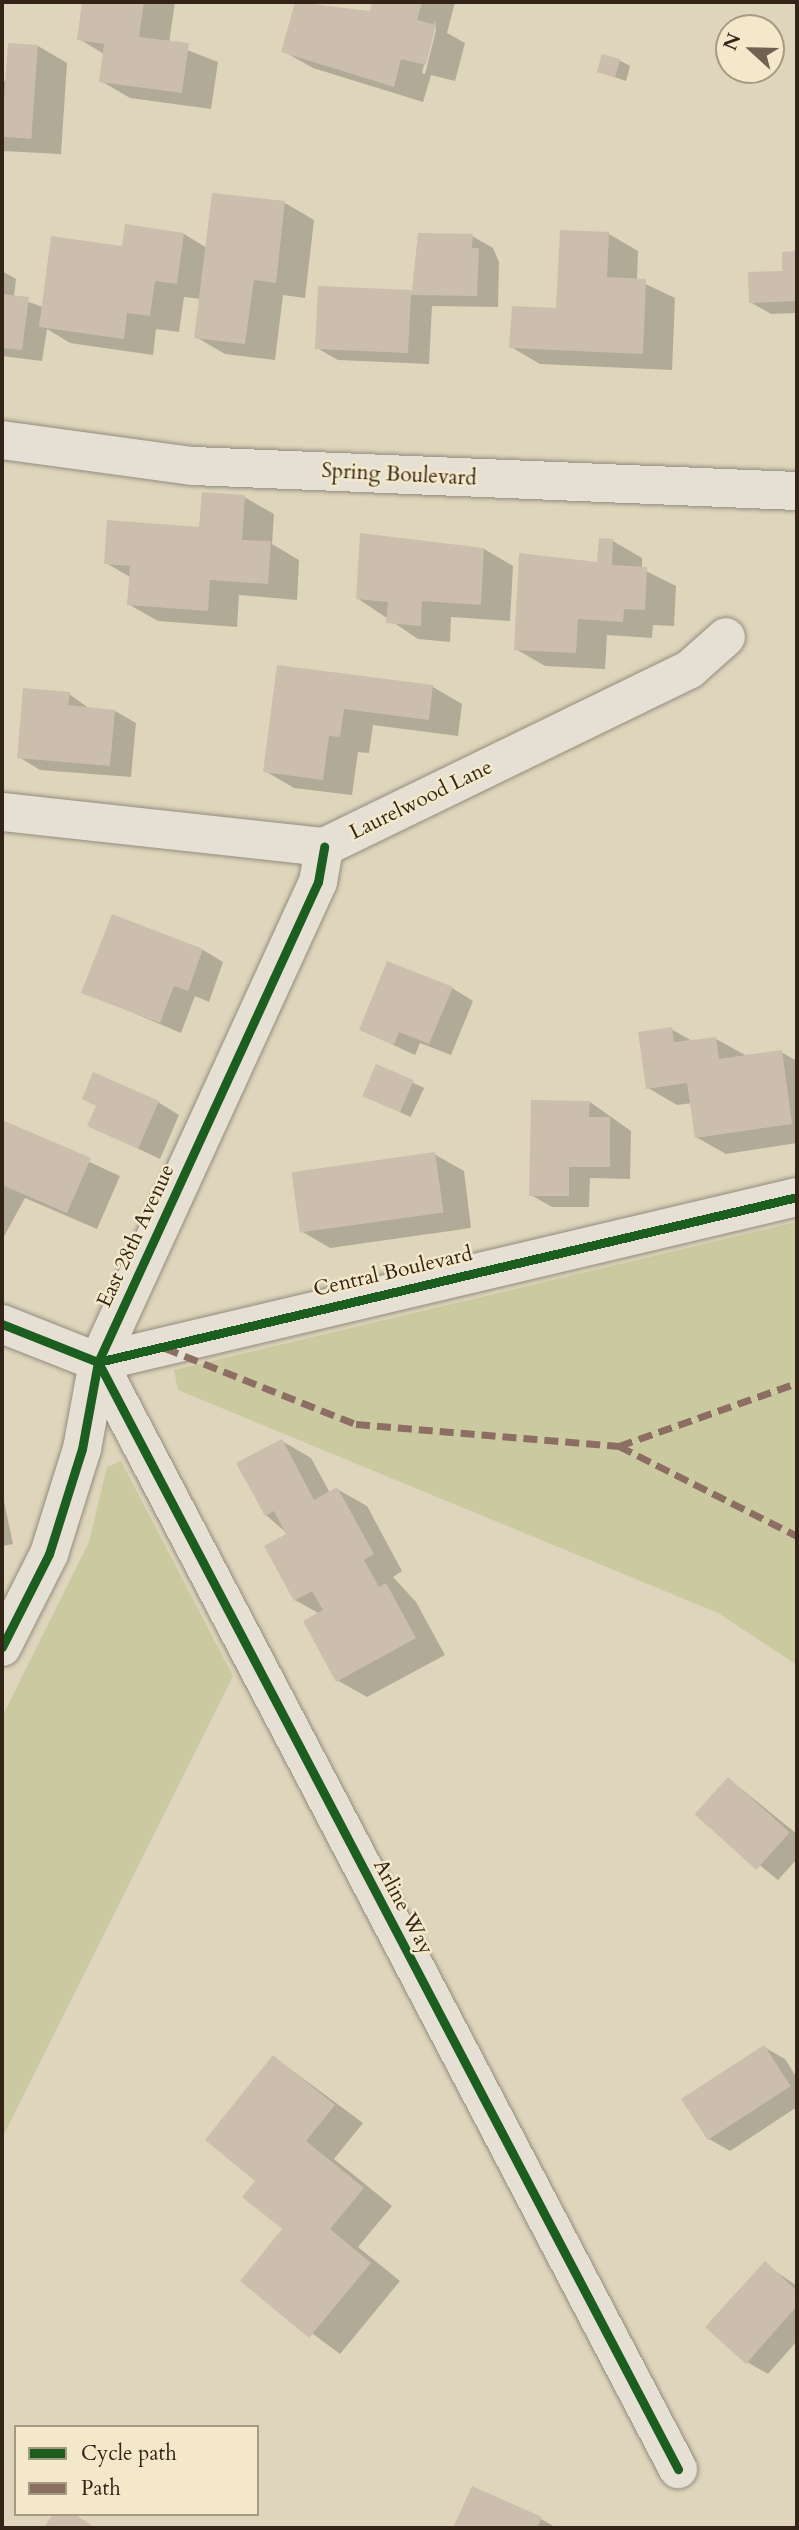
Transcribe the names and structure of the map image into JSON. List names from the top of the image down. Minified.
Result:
{"streets":{"street":["Spring Boulevard","Laurelwood Lane","East 28th Avenue","Central Boulevard","Arline Way"]},"crossings":[["Laurelwood Lane","East 28th Avenue"],["East 28th Avenue","Central Boulevard"],["East 28th Avenue","Arline Way"],["Central Boulevard","Arline Way"]],"legend":["Cycle path","Path"],"north":"left"}
